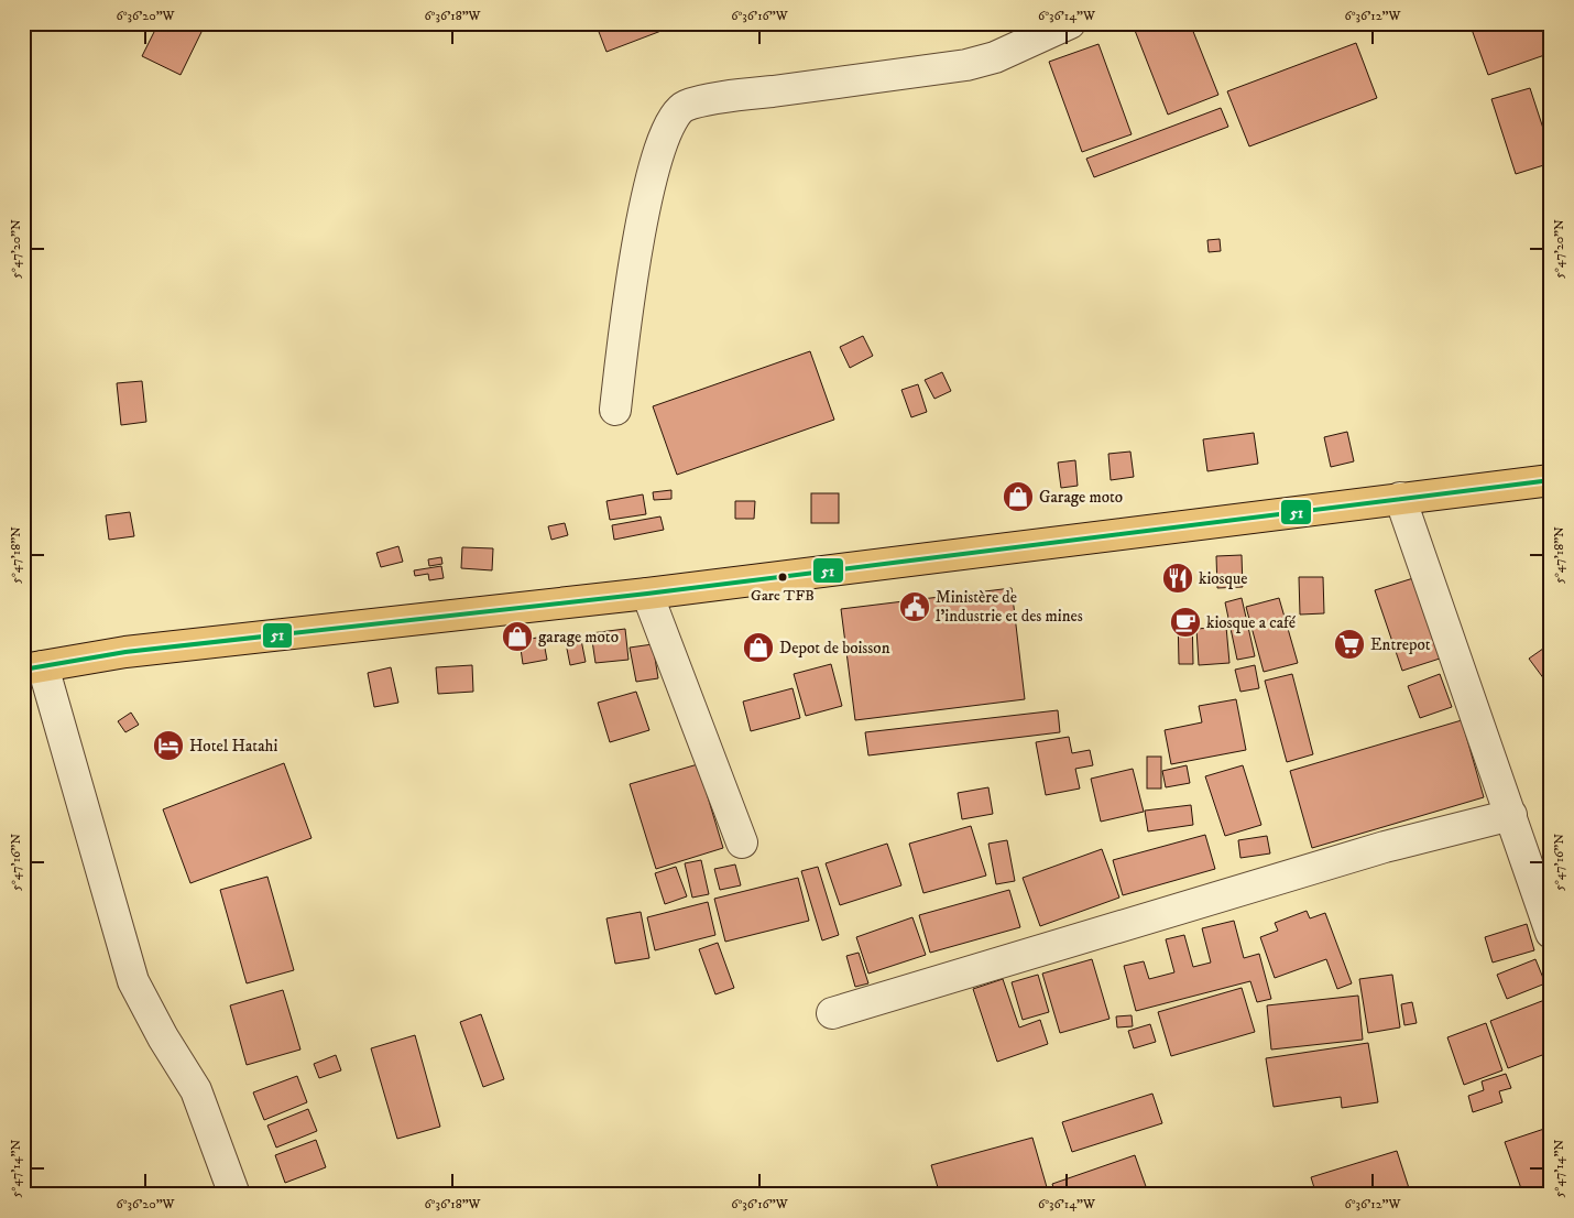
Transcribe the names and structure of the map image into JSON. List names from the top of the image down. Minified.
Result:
{"places":{"shop":["Garage moto","garage moto","Depot de boisson"],"other":["Gare TFB"],"restaurant":["kiosque"],"public building":["Ministère de l'industrie et des mines"],"cafe":["kiosque a café"],"supermarket":["Entrepot"],"hotel":["Hotel Hatahi"]},"lines":["transit line 51"],"coordinates":["6°36'20\"W","6°36'18\"W","6°36'16\"W","6°36'14\"W","6°36'12\"W","5°47'20\"N","5°47'18\"N","5°47'16\"N","5°47'14\"N"]}
